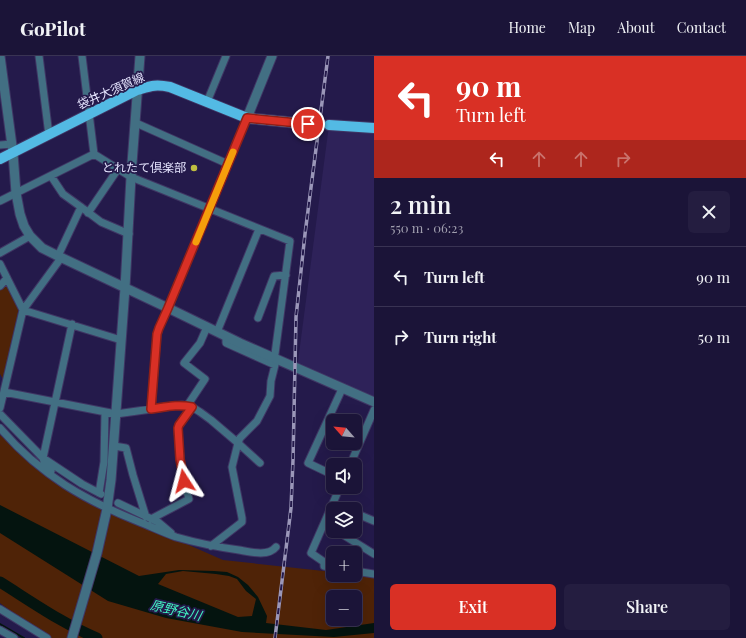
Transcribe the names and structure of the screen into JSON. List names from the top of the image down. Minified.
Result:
{"streets":{"main road":["袋井大須賀線"]},"water":["原野谷川"],"places":["とれたて倶楽部"],"north":"top left","page":{"header":"GoPilot","nav":["Home","Map","About","Contact"],"turn":["90 m","Turn left"],"heading":["2 min","550 m · 06:23"],"list":[{"name":"Turn left","value":"90 m"},{"name":"Turn right","value":"50 m"}],"map_buttons":["+","−"],"buttons":["Exit","Share"]}}
